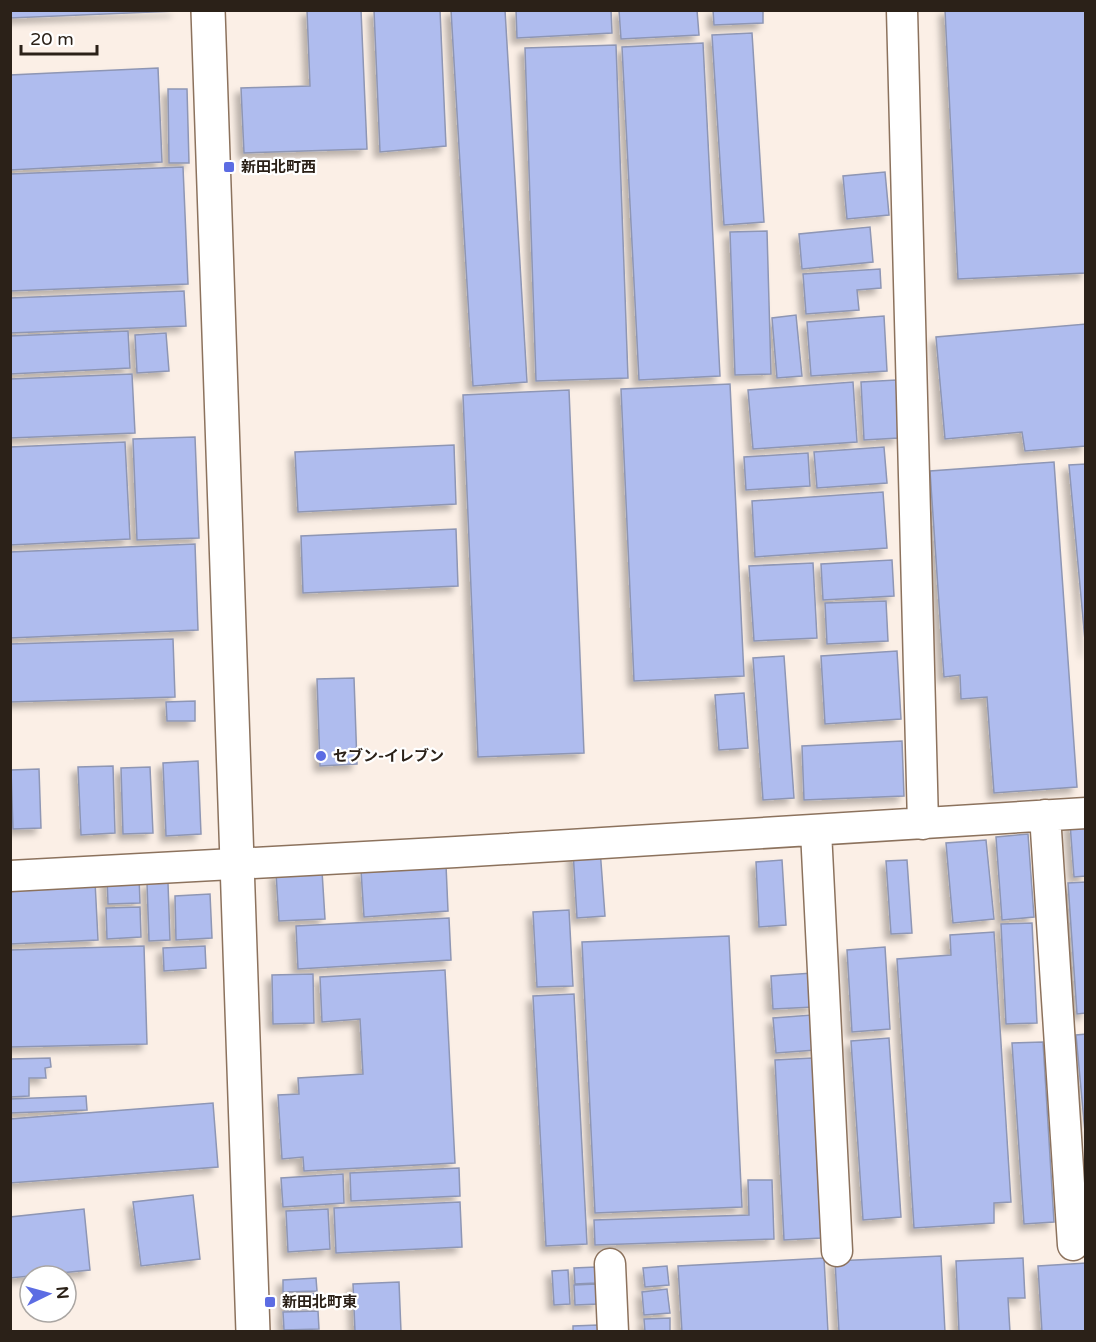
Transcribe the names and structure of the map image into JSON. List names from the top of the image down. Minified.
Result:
{"places":{"transit":["新田北町西","新田北町東"],"other":["セブン-イレブン"]},"scale_bar":"20 m","north":"right"}
